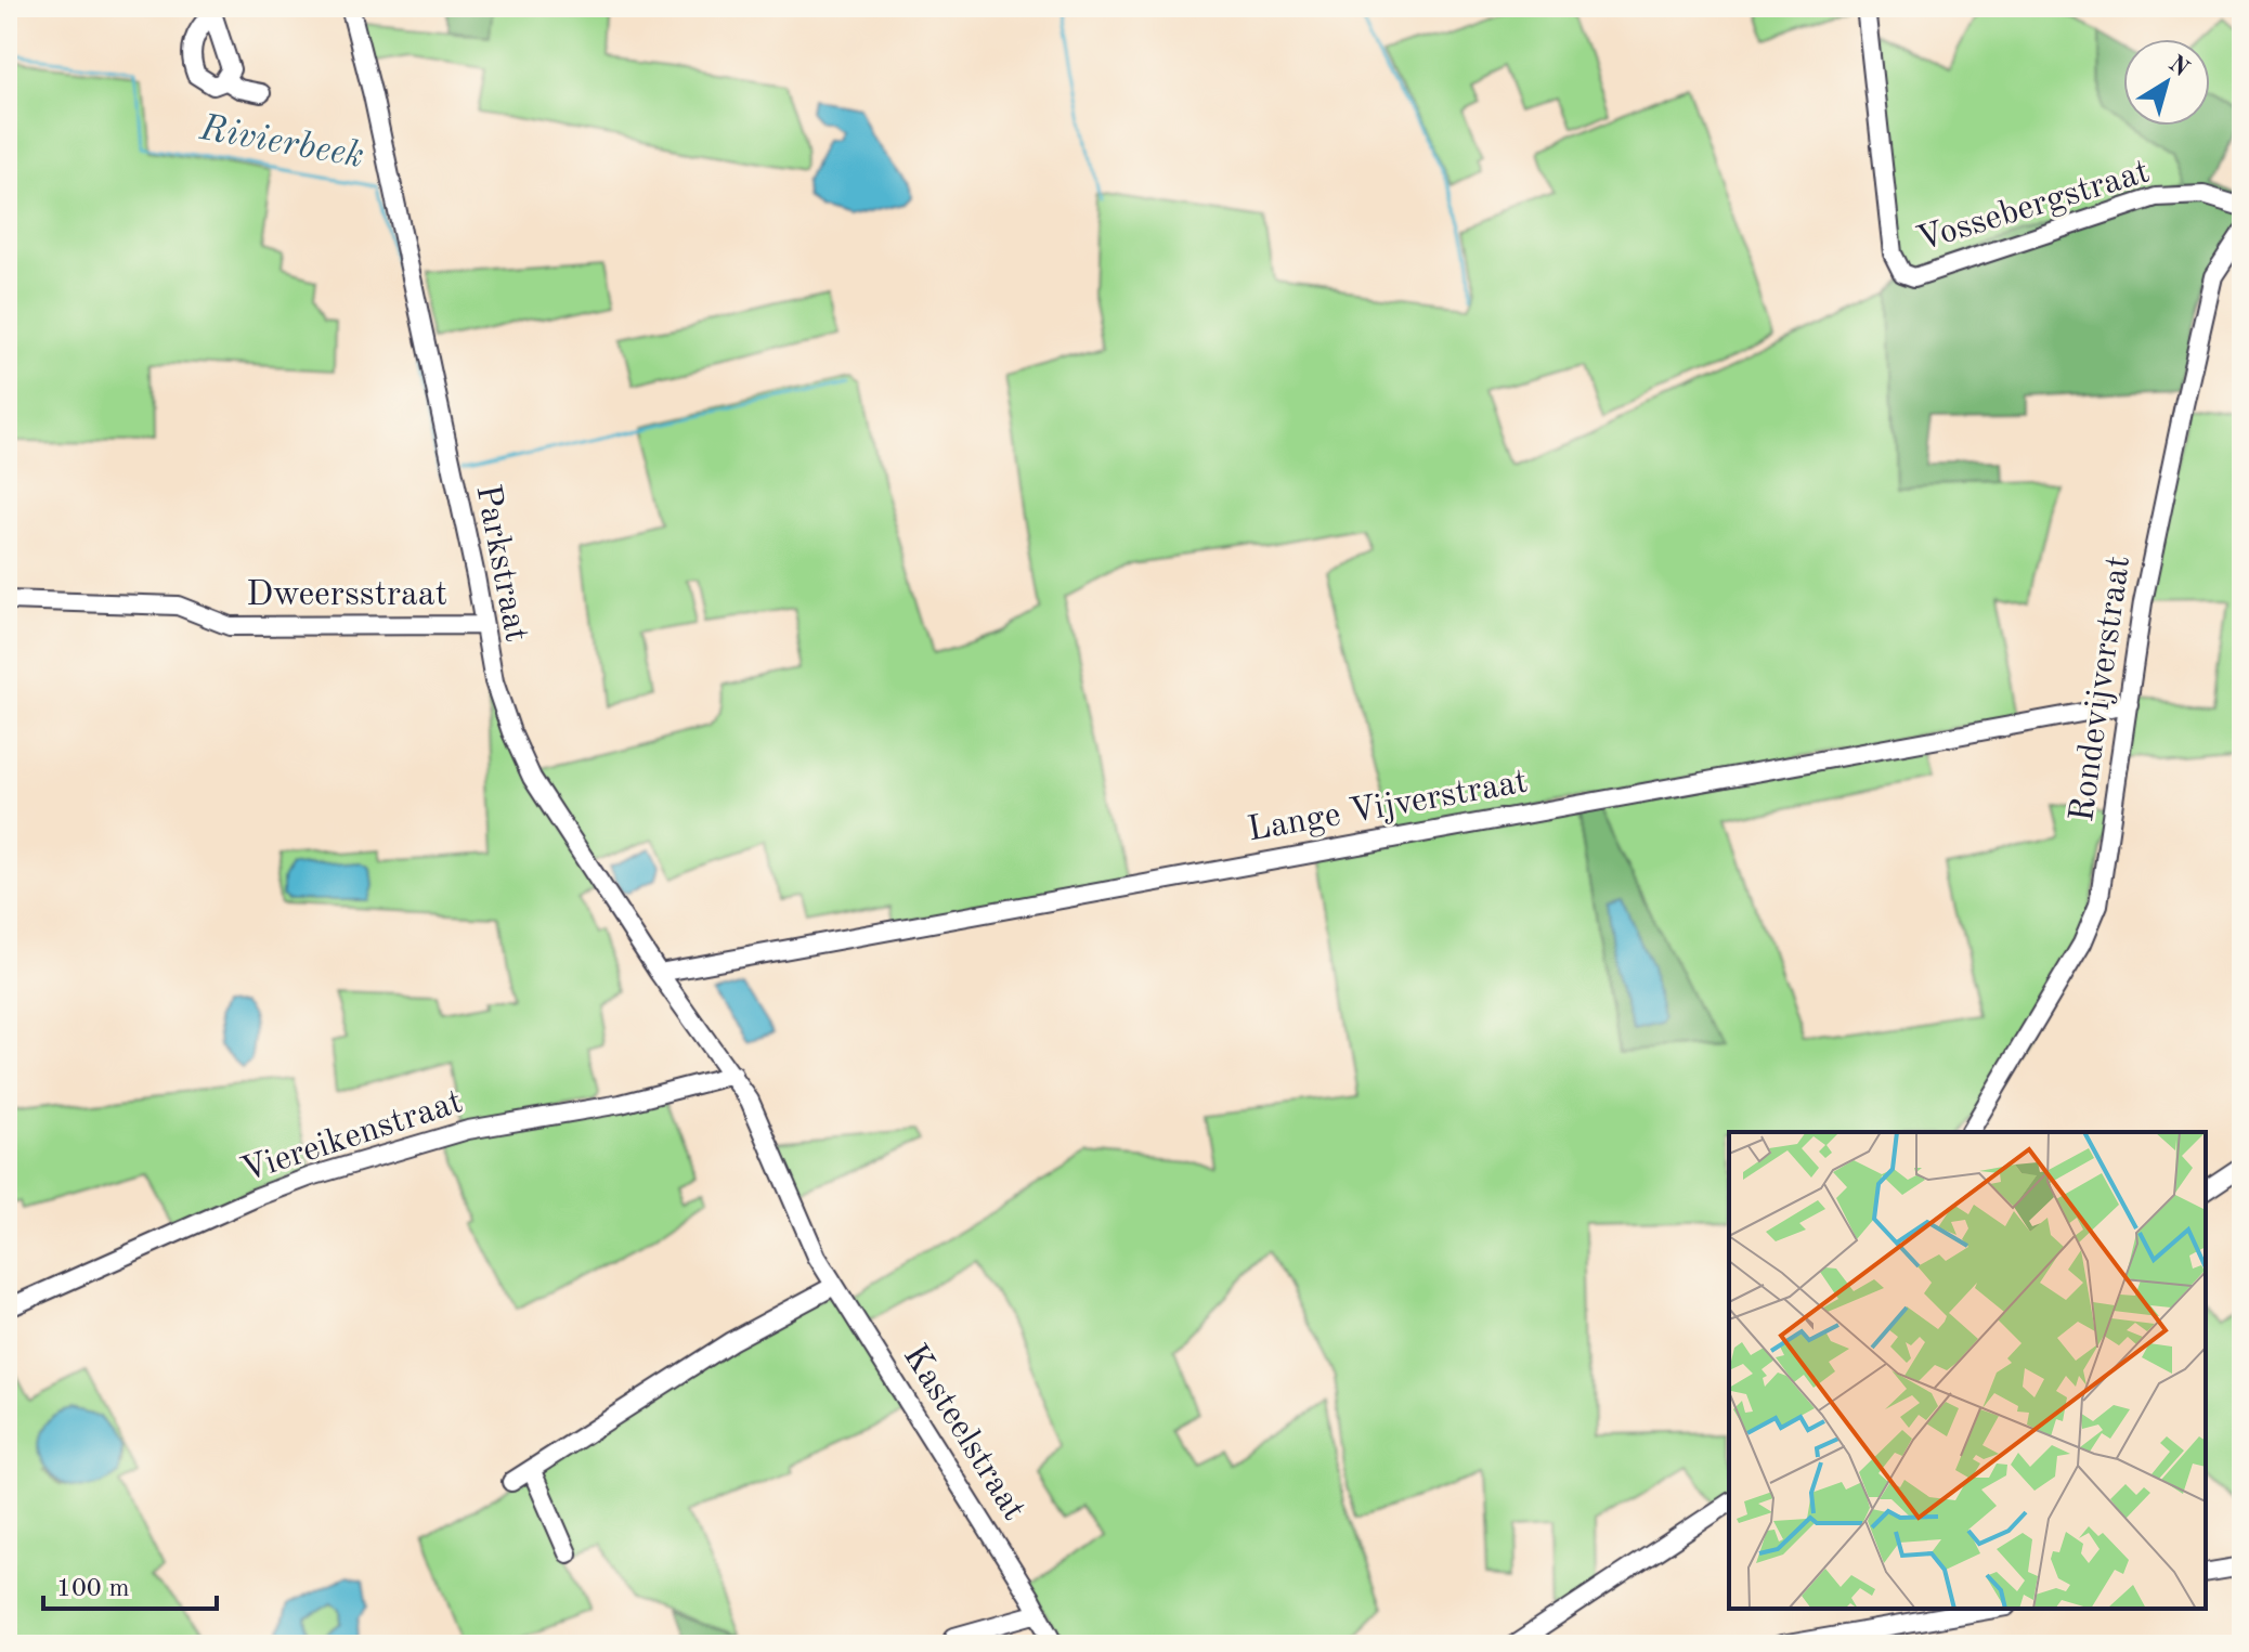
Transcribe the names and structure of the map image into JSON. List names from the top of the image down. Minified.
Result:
{"streets":{"street":["Vossebergstraat","Parkstraat","Dweersstraat","Rondevijverstraat","Lange Vijverstraat","Viereikenstraat","Kasteelstraat"]},"crossings":[["Parkstraat","Dweersstraat"],["Parkstraat","Lange Vijverstraat"],["Parkstraat","Viereikenstraat"],["Parkstraat","Kasteelstraat"],["Rondevijverstraat","Lange Vijverstraat"],["Viereikenstraat","Kasteelstraat"]],"water":["Rivierbeek"],"scale_bar":"100 m","north":"top right"}
